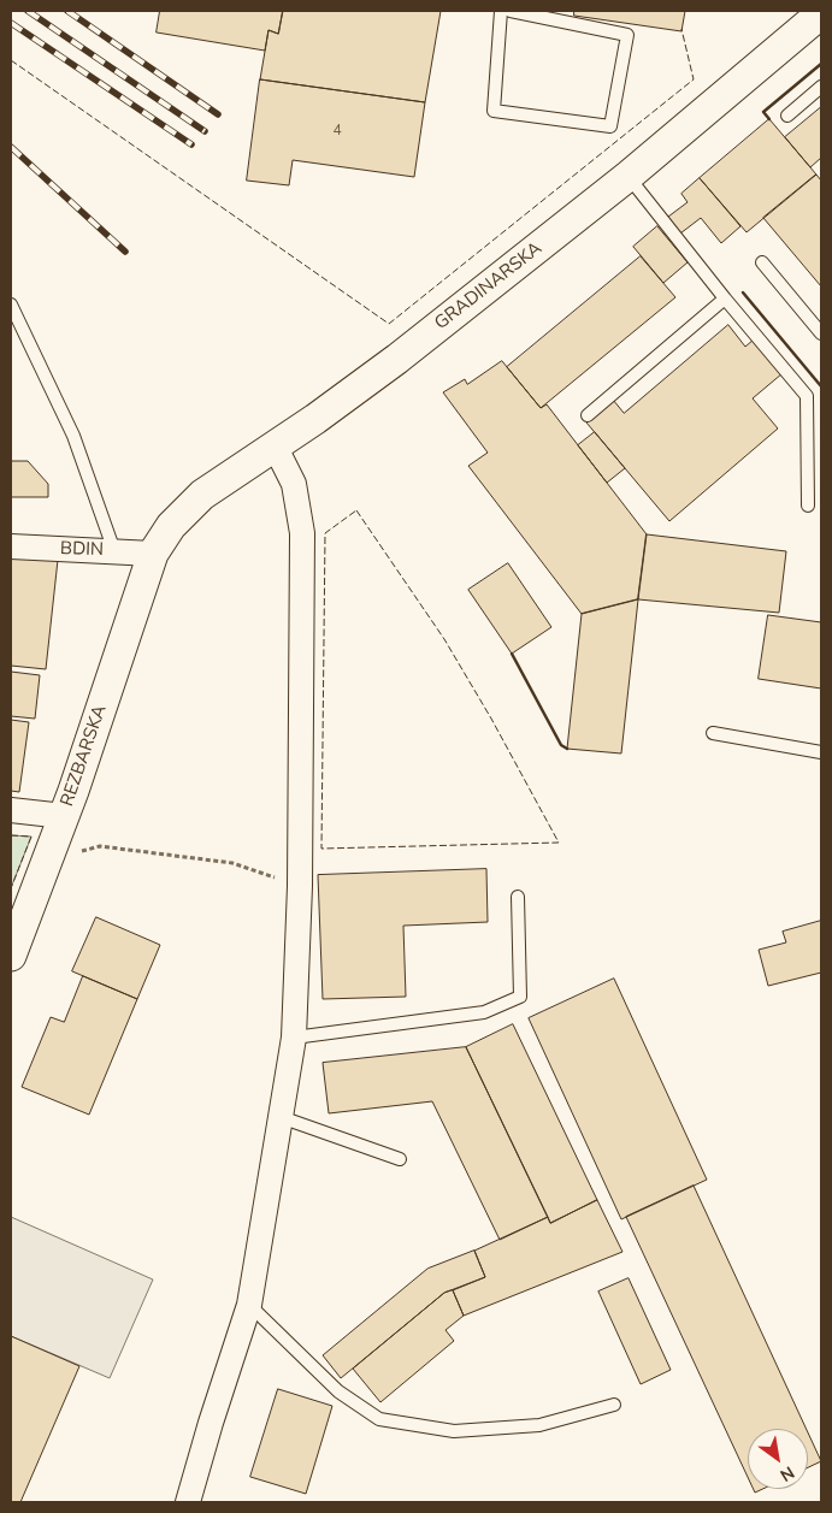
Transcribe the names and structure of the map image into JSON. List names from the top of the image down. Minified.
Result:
{"streets":{"street":["GRADINARSKA","BDIN","REZBARSKA"]},"crossings":[["GRADINARSKA","BDIN"],["GRADINARSKA","REZBARSKA"],["BDIN","REZBARSKA"]],"house_numbers":["4"],"north":"bottom right"}
